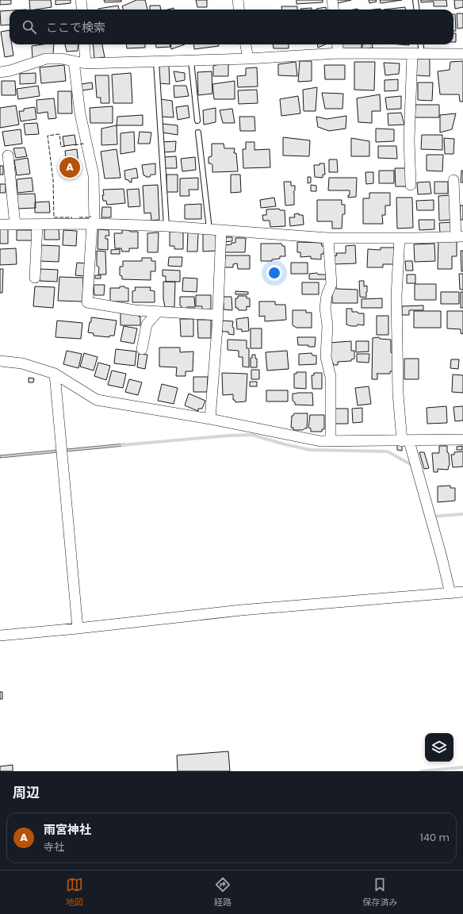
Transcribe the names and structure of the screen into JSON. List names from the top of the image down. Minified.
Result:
{"page":{"search":"ここで検索","pins":"A","heading":"周辺","list":[{"mark":"A","name":"雨宮神社","note":"寺社","value":"140 m"}],"nav":["地図","経路","保存済み"]}}
